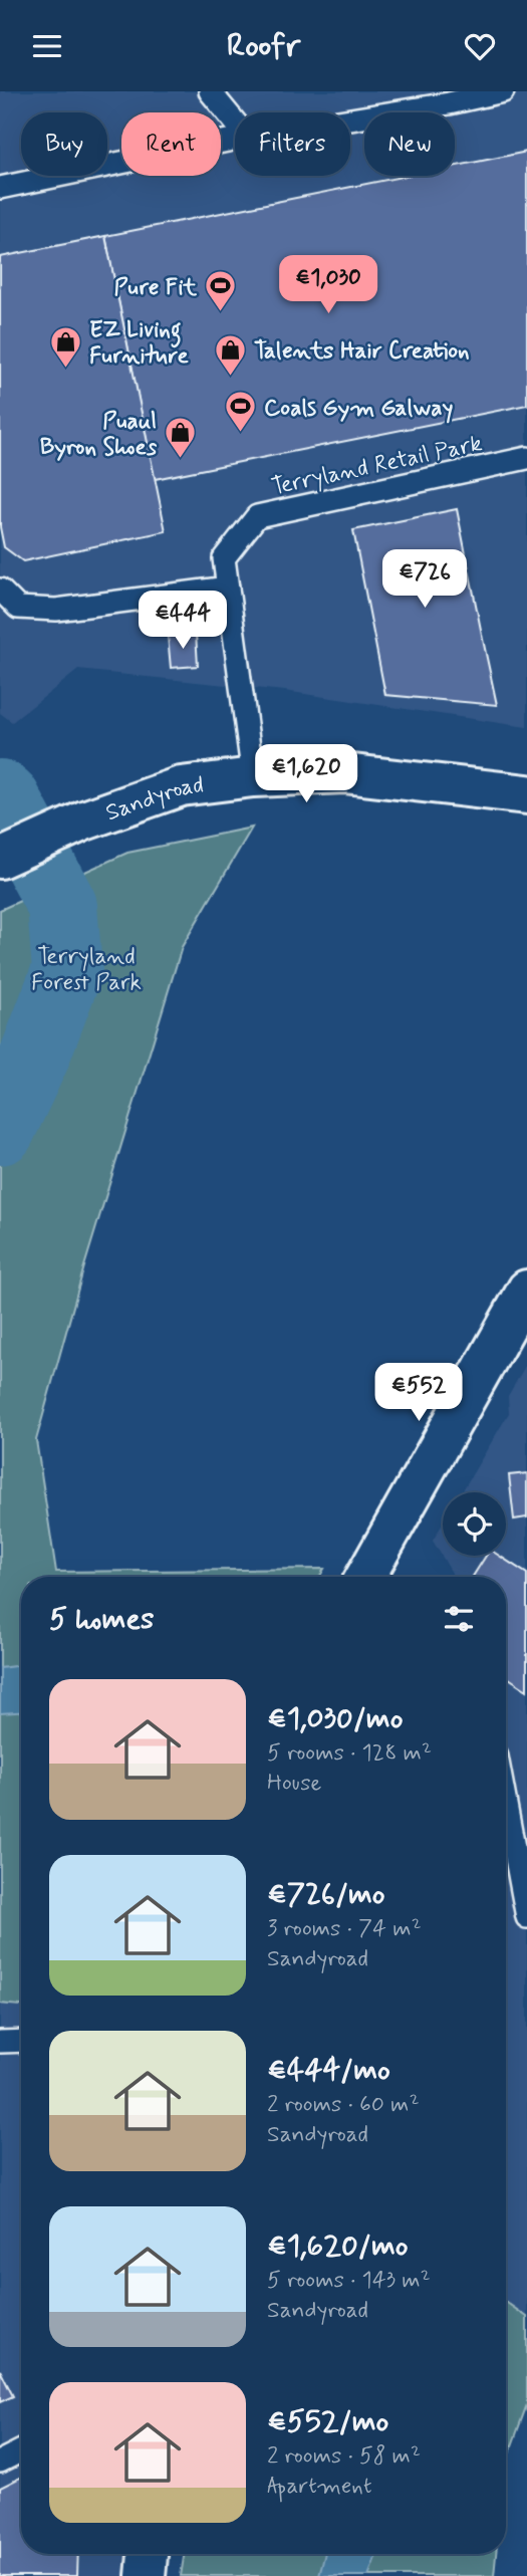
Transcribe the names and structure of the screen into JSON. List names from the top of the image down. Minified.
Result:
{"streets":{"street":["Sandyroad"],"lane":["Terryland Retail Park"]},"crossings":[["Terryland Retail Park","Sandyroad"]],"parks":["Terryland Forest Park"],"places":{"sports":["Pure Fit","Coals Gym Galway"],"shop":["EZ Living Furniture","Talents Hair Creation","Puaul Byron Shoes"]},"page":{"header":"Roofr","chip":["Buy","Rent","Filters","New"],"price":["€1,030","€726","€444","€1,620","€552"],"heading":"5 homes","list":[{"name":"€1,030/mo","note":"5 rooms · 128 m² · House"},{"name":"€726/mo","note":"3 rooms · 74 m² · Sandyroad"},{"name":"€444/mo","note":"2 rooms · 60 m² · Sandyroad"},{"name":"€1,620/mo","note":"5 rooms · 143 m² · Sandyroad"},{"name":"€552/mo","note":"2 rooms · 58 m² · Apartment"}]}}
